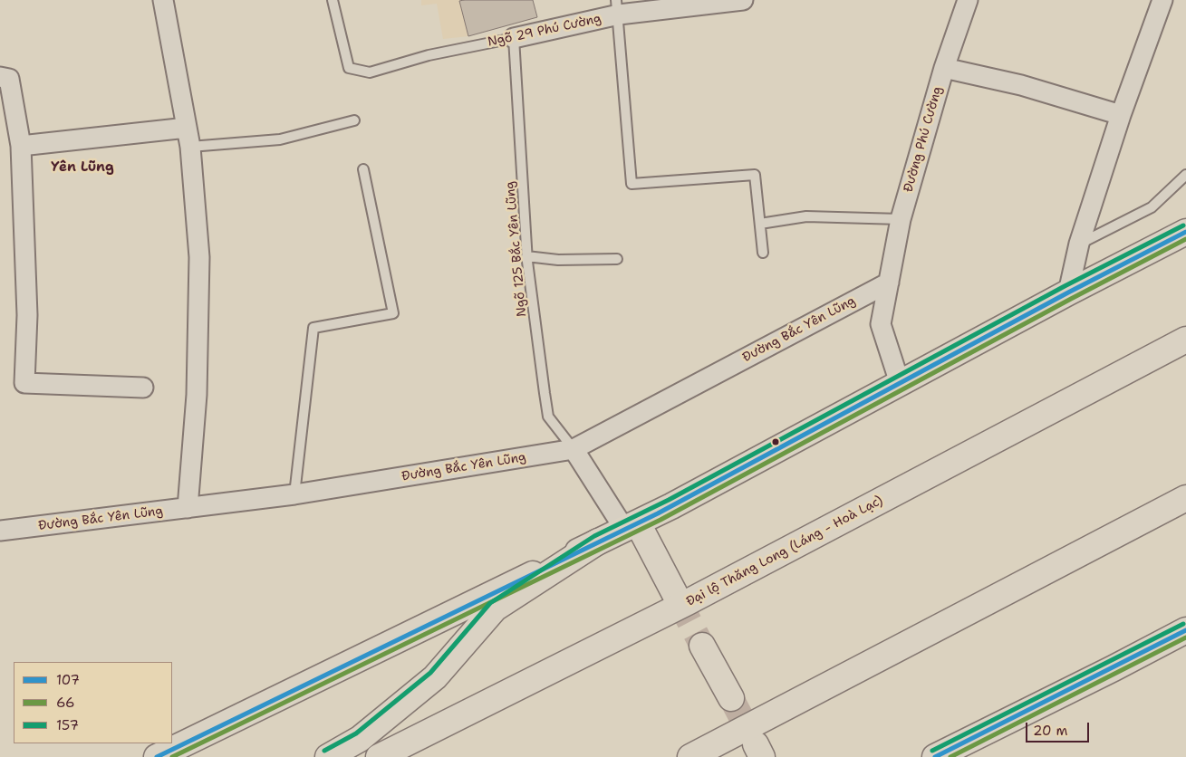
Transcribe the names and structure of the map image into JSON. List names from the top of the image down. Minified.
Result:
{"streets":{"main road":["Đại lộ Thăng Long (Láng - Hoà Lạc)"],"street":["Ngõ 29 Phú Cường","Đường Phú Cường","Đường Bắc Yên Lũng"],"lane":["Ngõ 125 Bắc Yên Lũng"]},"crossings":[["Ngõ 29 Phú Cường","Ngõ 125 Bắc Yên Lũng"],["Đường Phú Cường","Đường Bắc Yên Lũng"],["Ngõ 125 Bắc Yên Lũng","Đường Bắc Yên Lũng"]],"districts":["Yên Lũng"],"lines":["transit line 157","transit line 107","transit line 66"],"legend":["107","66","157"],"scale_bar":"20 m"}
